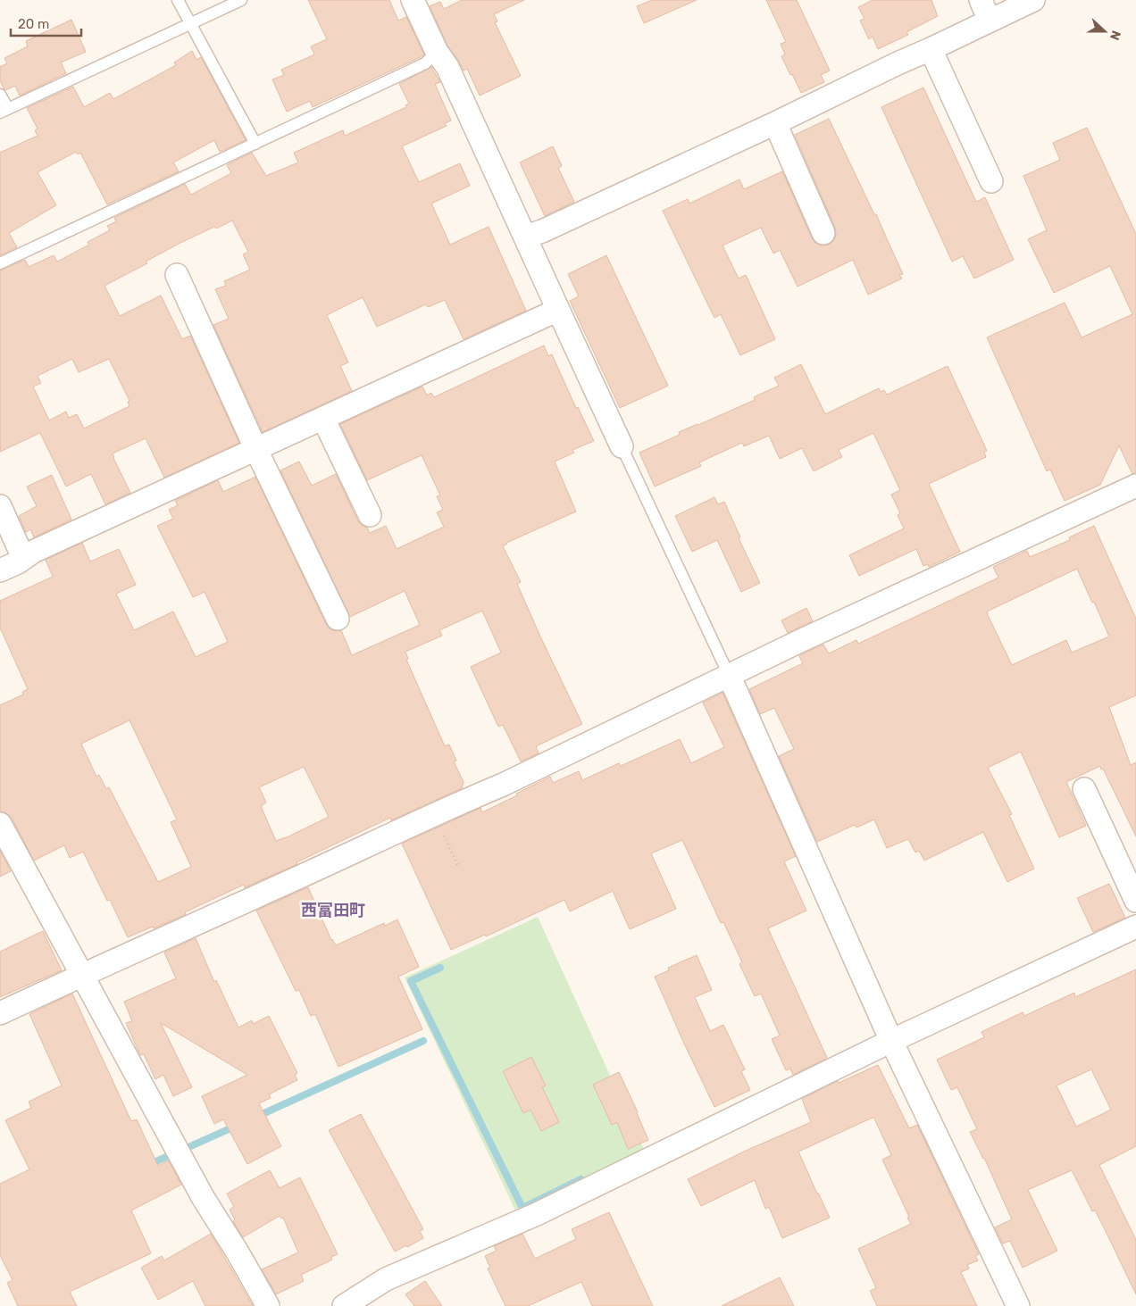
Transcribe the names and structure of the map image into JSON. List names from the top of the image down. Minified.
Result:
{"districts":["西富田町"],"scale_bar":"20 m","north":"right"}
